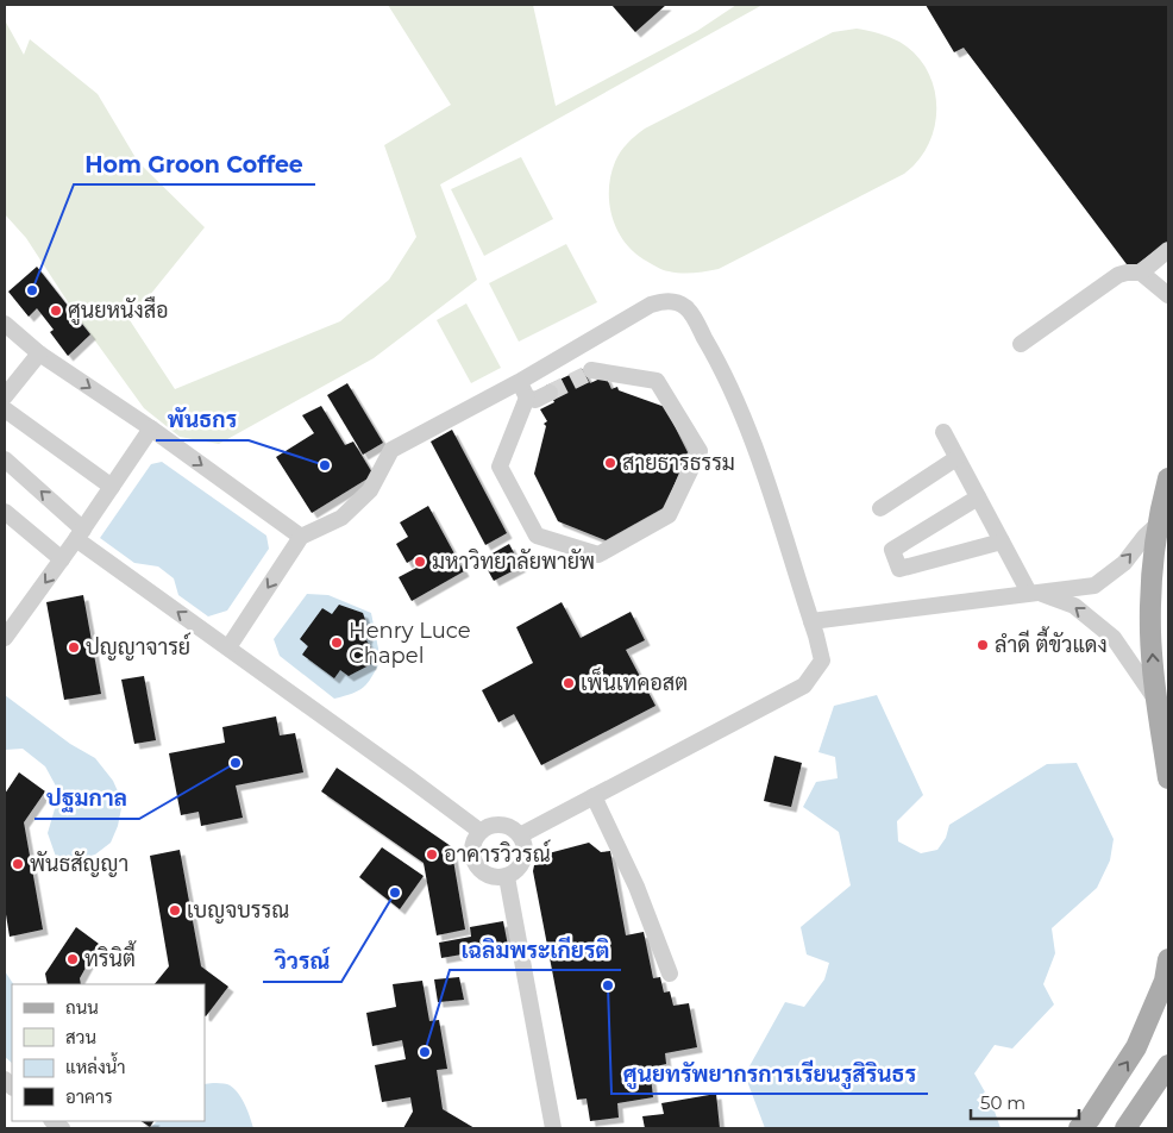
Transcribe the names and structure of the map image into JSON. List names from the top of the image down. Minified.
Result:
{"places":["Hom Groon Coffee","ศูนยหนังสือ","สายธารธรรม","พันธกร","มหาวิทยาลัยพายัพ","Henry Luce Chapel","ลำดี ตี้ขัวแดง","ปญญาจารย์","เพ็นเทคอสต","ปฐมกาล","อาคารวิวรณ์","พันธสัญญา","วิวรณ์","เบญจบรรณ","ทรินิตี้","ศูนยทรัพยากรการเรียนรูสิรินธร","เฉลิมพระเกียรติ"],"legend":["ถนน","สวน","แหล่งน้ำ","อาคาร"],"scale_bar":"50 m"}
